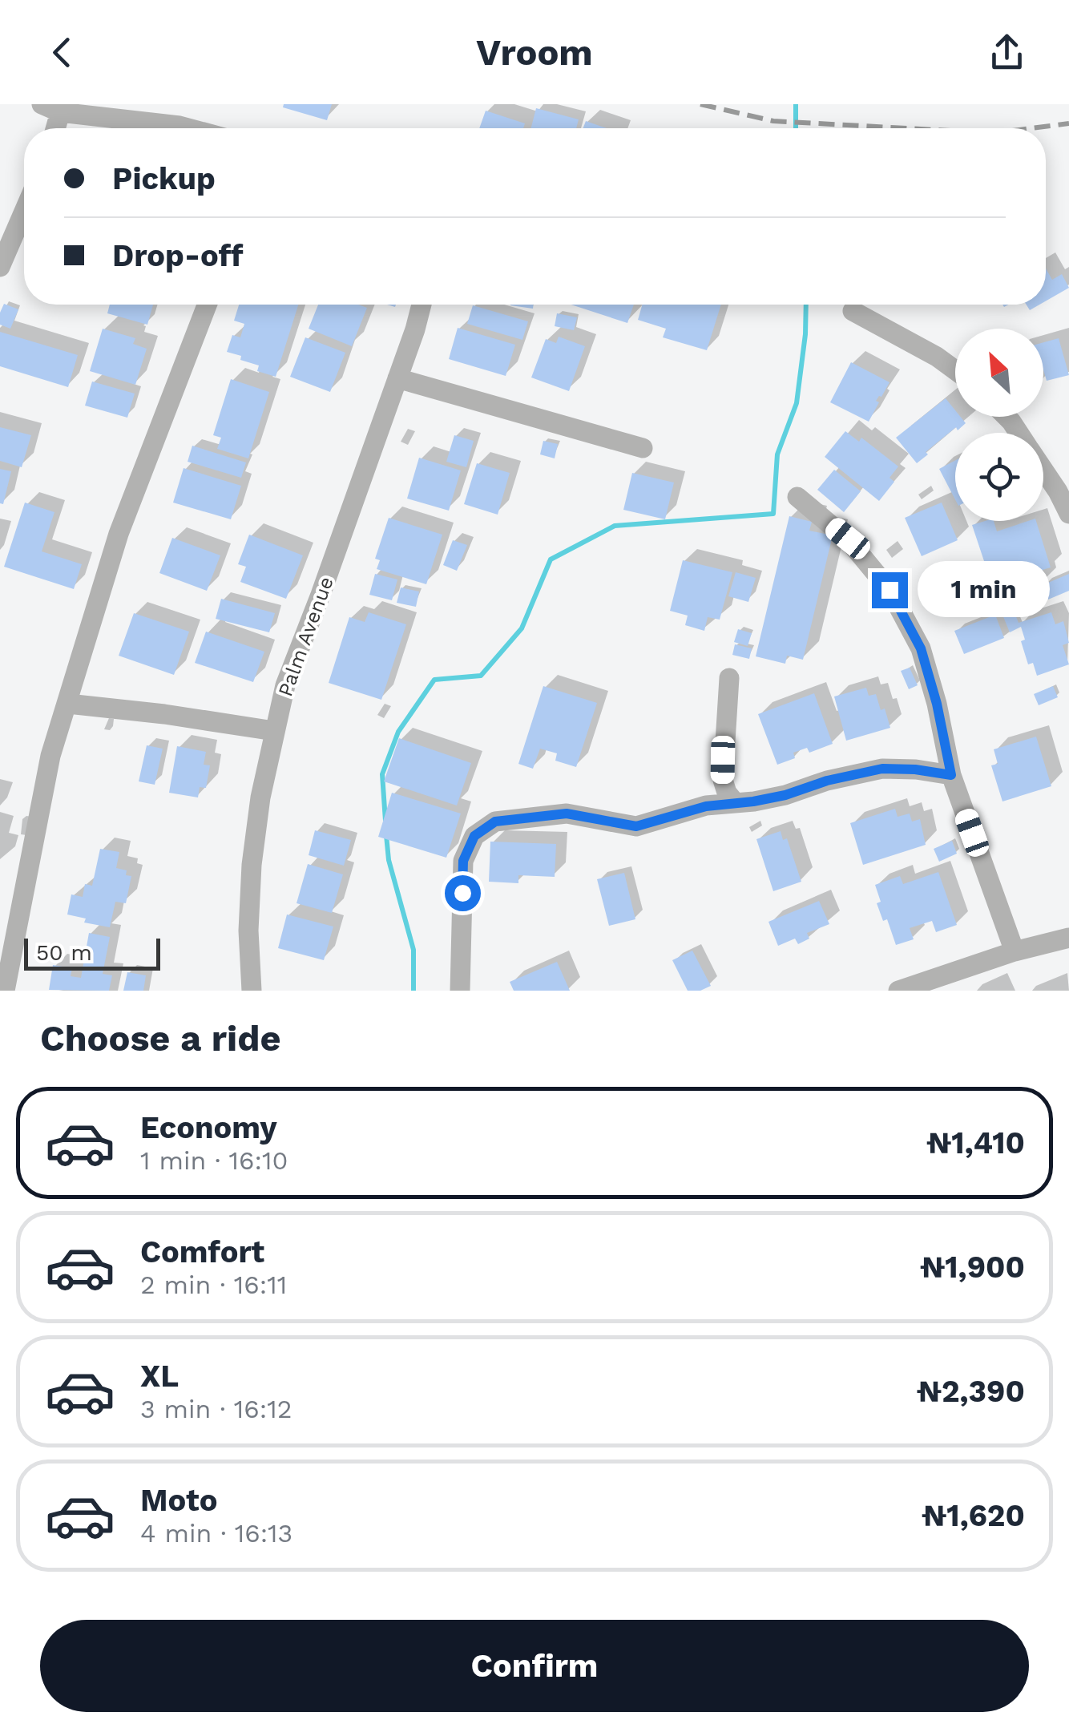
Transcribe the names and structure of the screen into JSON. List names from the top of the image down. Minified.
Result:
{"streets":{"street":["Palm Avenue"]},"scale_bar":"50 m","north":"top left","page":{"header":"Vroom","banner":["Pickup","Drop-off"],"bubble":"1 min","scale":"50 m","heading":"Choose a ride","list":[{"name":"Economy","note":"1 min · 16:10","value":"₦1,410"},{"name":"Comfort","note":"2 min · 16:11","value":"₦1,900"},{"name":"XL","note":"3 min · 16:12","value":"₦2,390"},{"name":"Moto","note":"4 min · 16:13","value":"₦1,620"}],"buttons":"Confirm"}}
